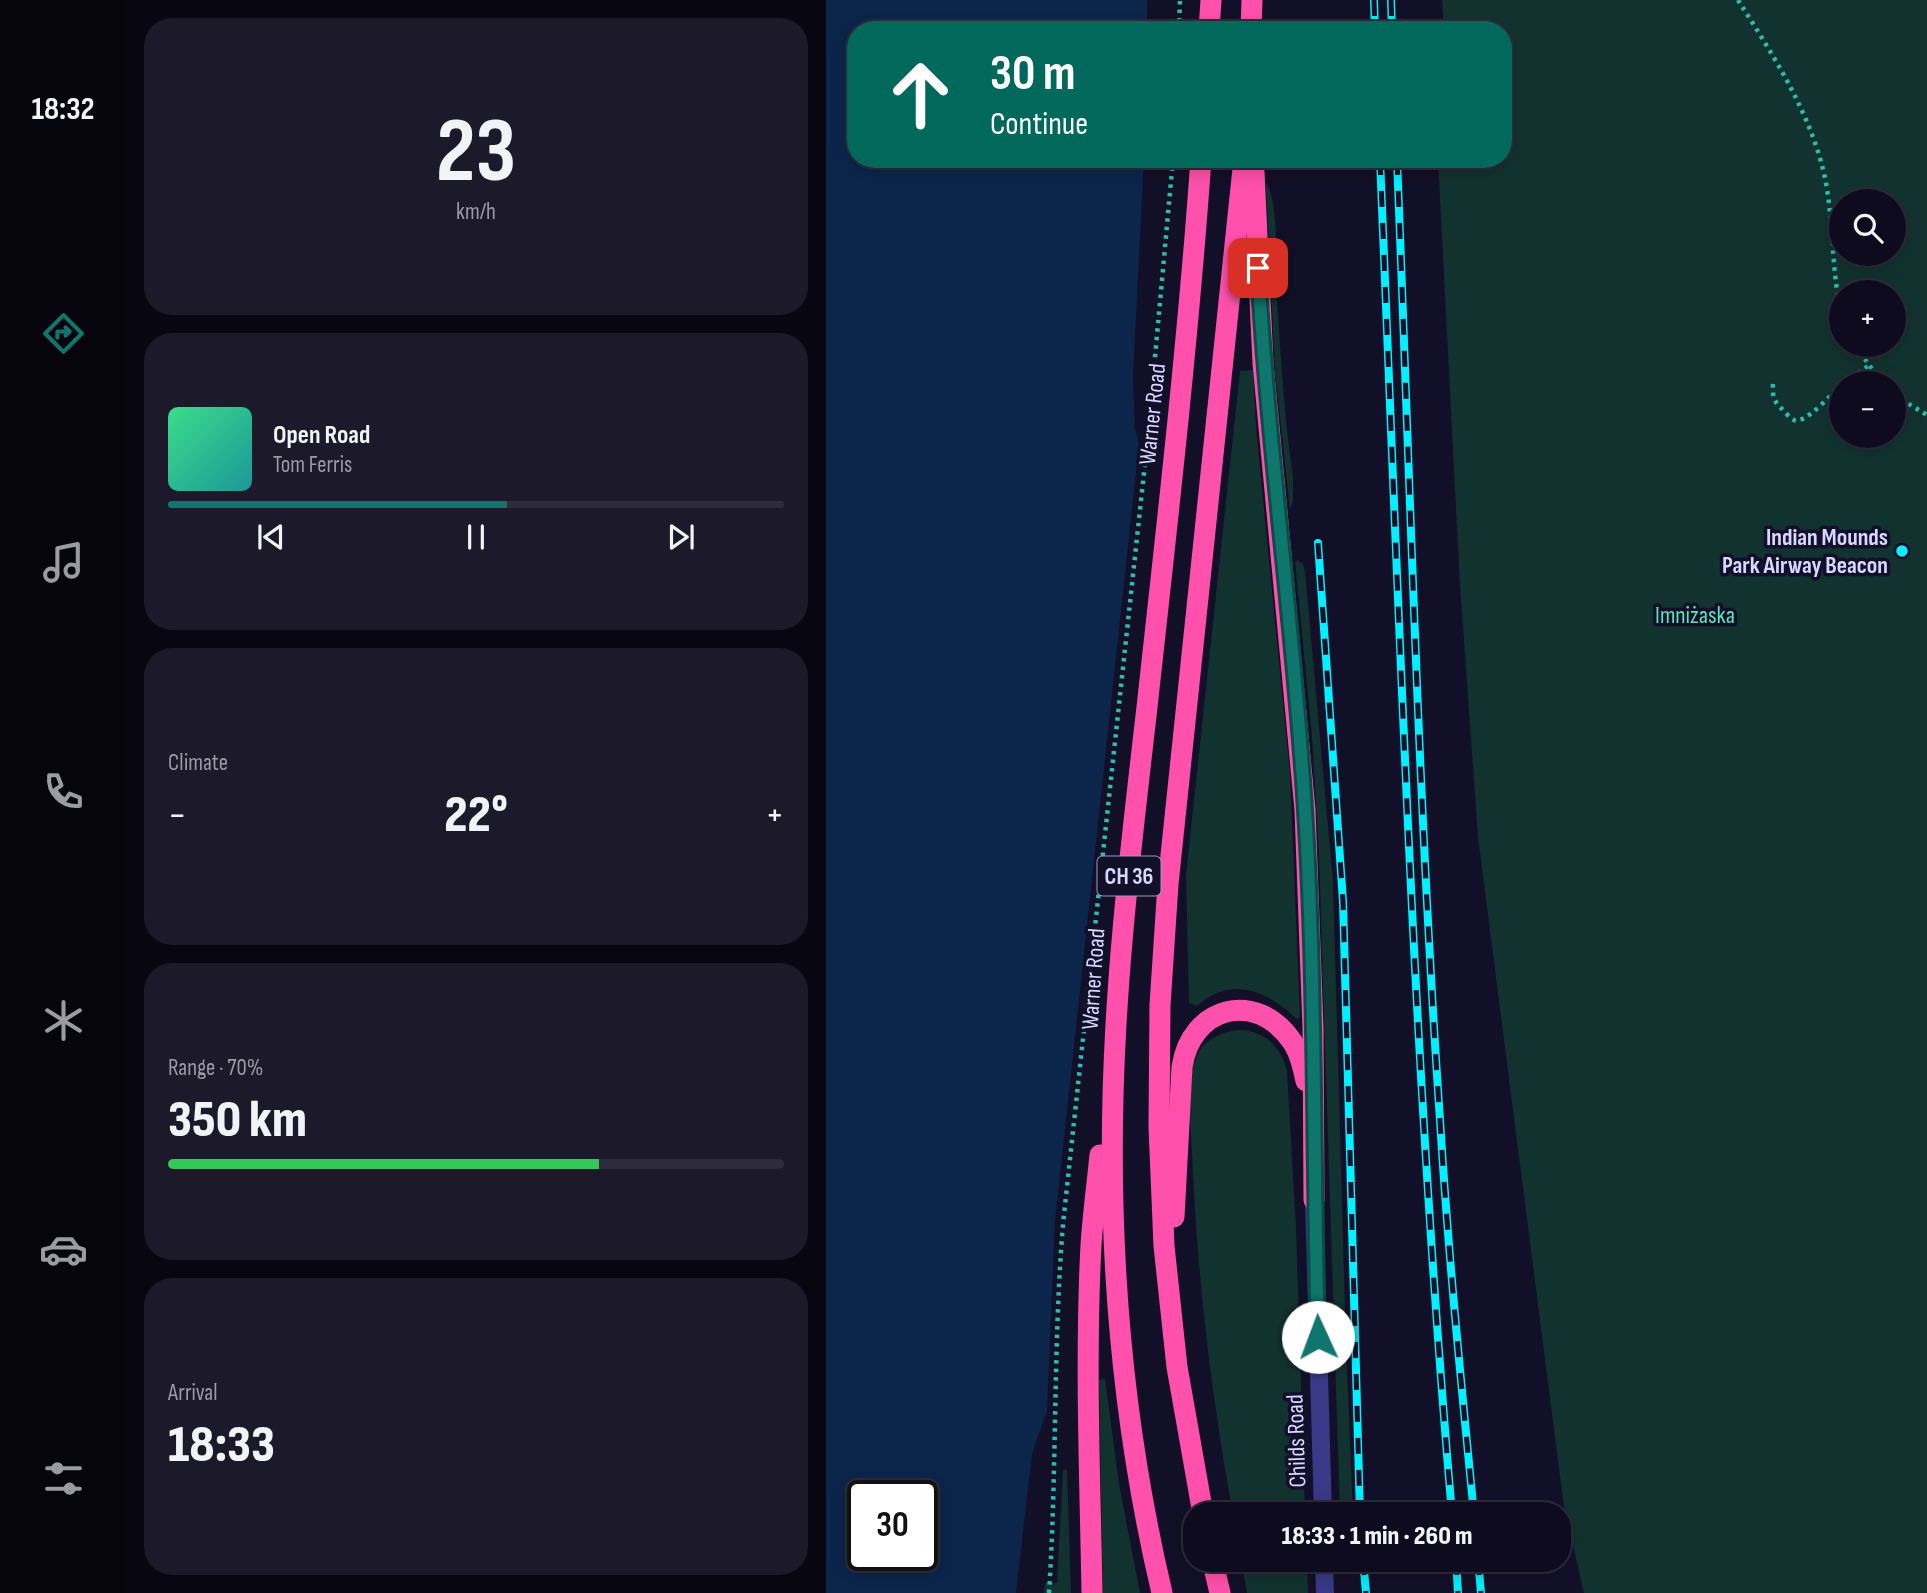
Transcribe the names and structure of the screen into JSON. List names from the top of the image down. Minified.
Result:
{"streets":{"highway":["Warner Road","CH 36"],"street":["Childs Road"]},"parks":["Imniżaska"],"places":["Indian Mounds Park Airway Beacon"],"page":{"tabs":"18:32","tile":[["23","km/h"],"Climate",["Range · 70%","350 km"],["Arrival","18:33"]],"turn":["30 m","Continue"],"map_buttons":["+","−"],"song":["Open Road","Tom Ferris"],"heat":["−","22°","+"],"limit":"30","trip":"18:33 · 1 min · 260 m"}}
